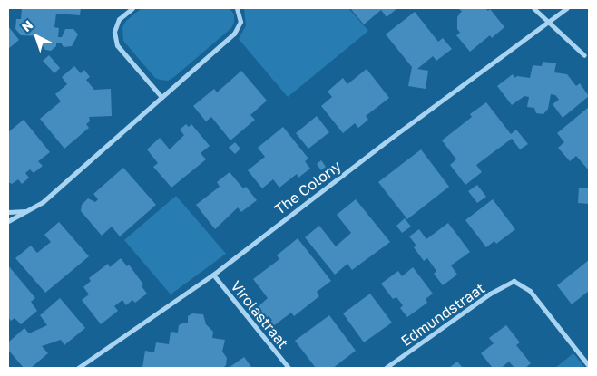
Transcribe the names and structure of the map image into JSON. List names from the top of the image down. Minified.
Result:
{"streets":{"street":["The Colony","Virolastraat","Edmundstraat"]},"crossings":[["The Colony","Virolastraat"]],"north":"top left"}
